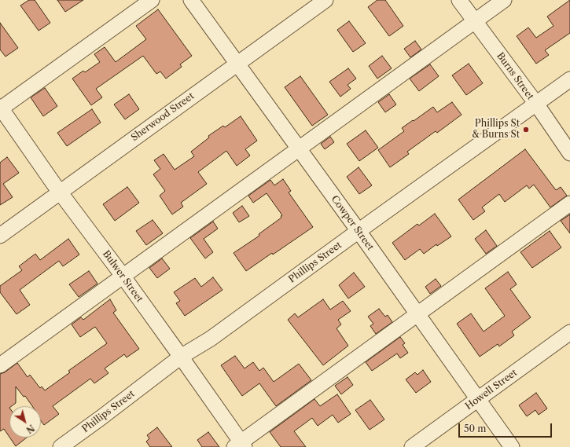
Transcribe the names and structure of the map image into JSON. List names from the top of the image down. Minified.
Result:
{"streets":{"street":["Burns Street","Sherwood Street","Cowper Street","Phillips Street","Bulwer Street","Howell Street"]},"crossings":[["Burns Street","Phillips Street"],["Sherwood Street","Cowper Street"],["Sherwood Street","Bulwer Street"],["Cowper Street","Phillips Street"],["Cowper Street","Howell Street"],["Phillips Street","Bulwer Street"]],"places":["Phillips St & Burns St"],"scale_bar":"50 m","north":"bottom right"}
